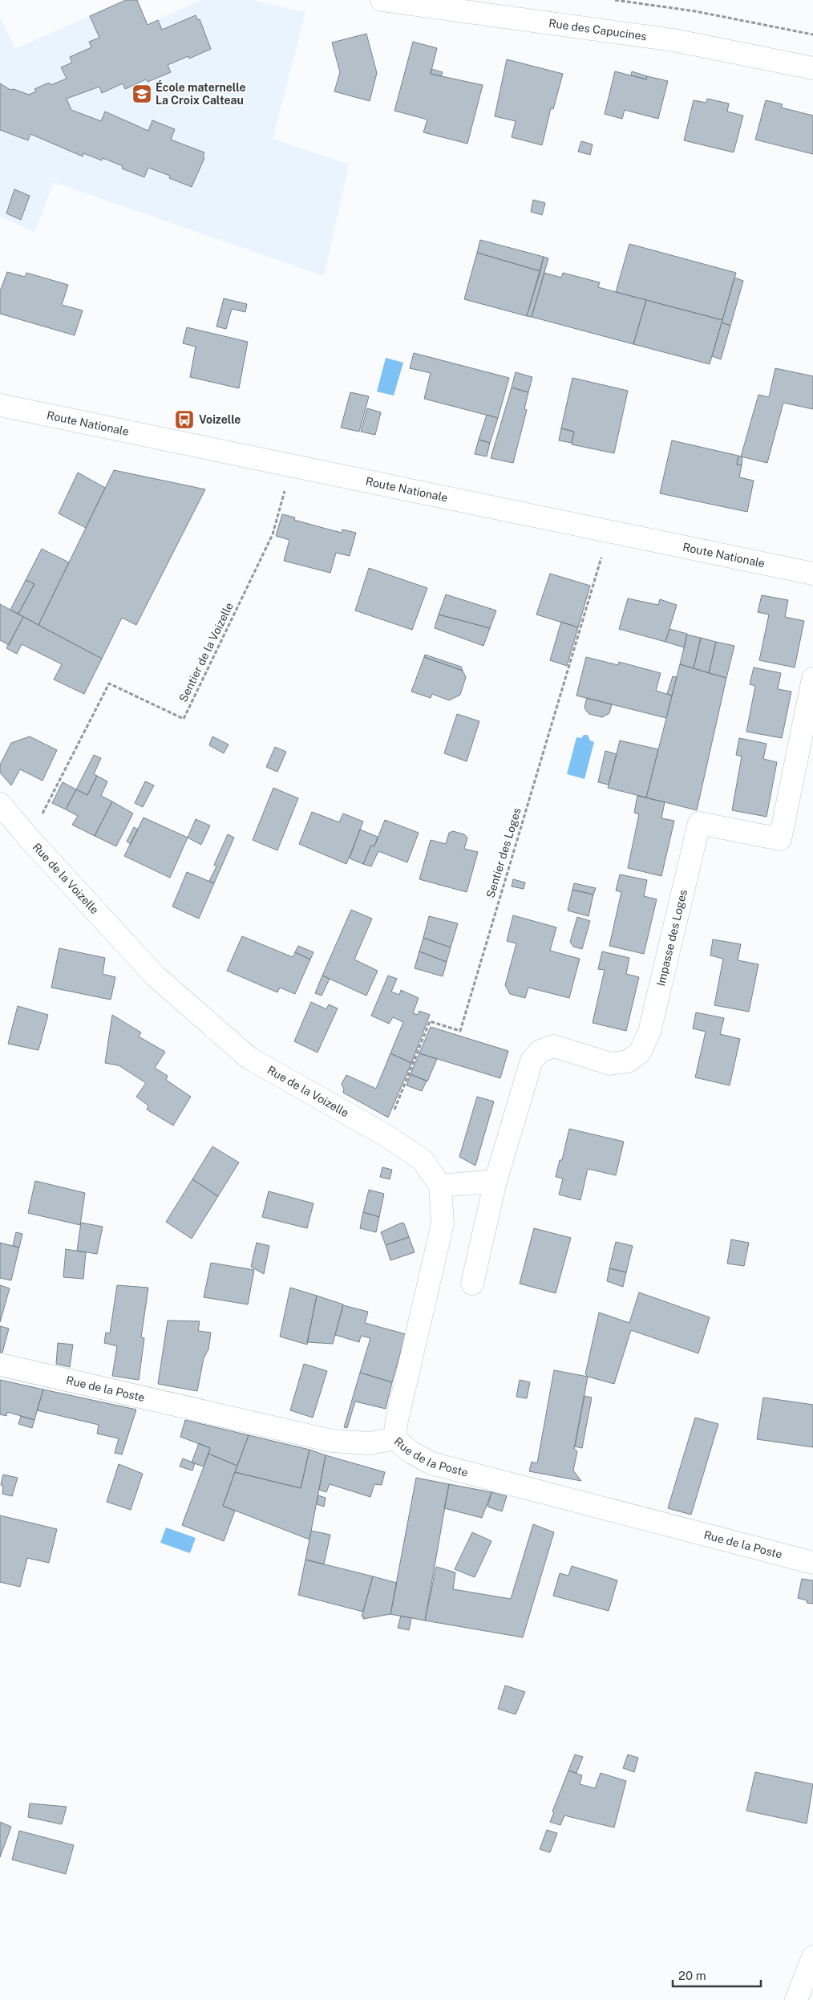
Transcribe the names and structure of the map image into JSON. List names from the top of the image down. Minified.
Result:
{"streets":{"street":["Rue des Capucines","Route Nationale","Rue de la Voizelle","Impasse des Loges","Rue de la Poste"],"path":["Sentier de la Voizelle","Sentier des Loges"]},"crossings":[["Route Nationale","Sentier de la Voizelle"],["Route Nationale","Sentier des Loges"],["Sentier de la Voizelle","Rue de la Voizelle"],["Sentier des Loges","Rue de la Voizelle"],["Rue de la Voizelle","Rue de la Poste"]],"places":{"school or university":["École maternelle La Croix Calteau"],"bus stop":["Voizelle"]},"scale_bar":"20 m"}
